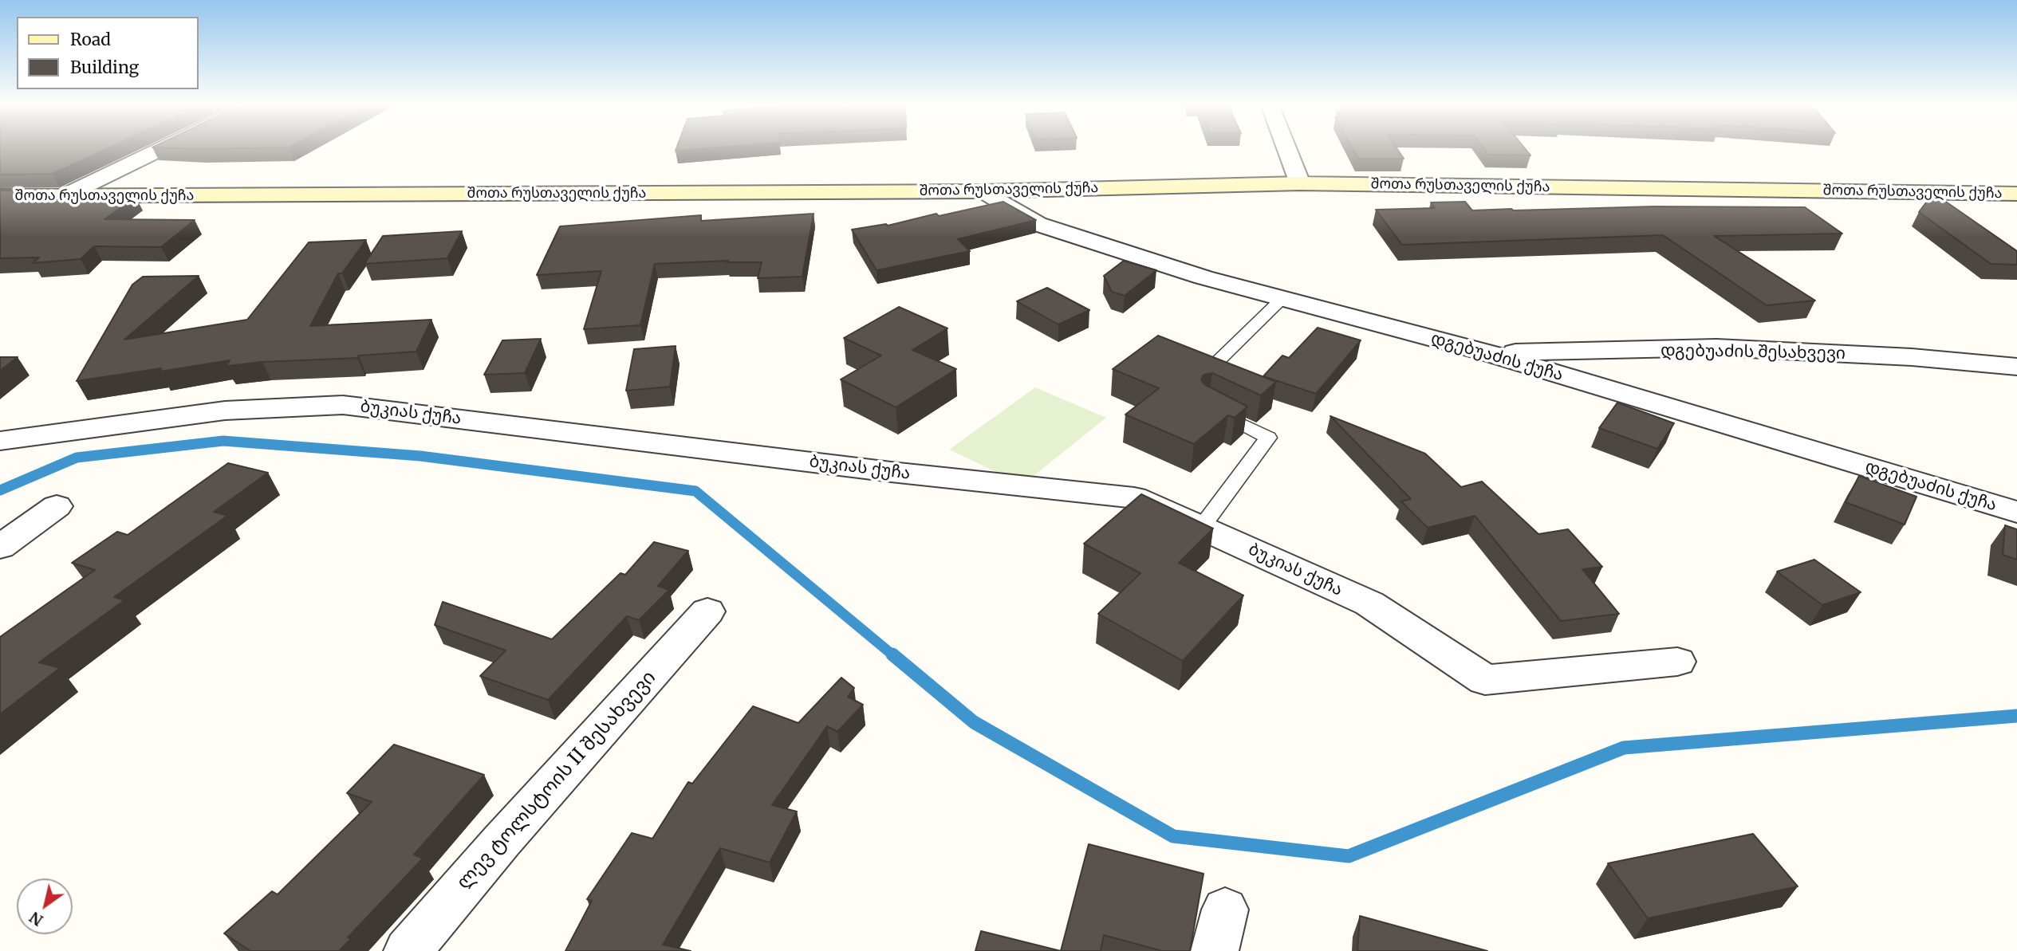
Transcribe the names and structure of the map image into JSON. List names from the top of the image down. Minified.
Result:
{"streets":{"main road":["შოთა რუსთაველის ქუჩა"],"street":["დგებუაძის შესახვევი","დგებუაძის ქუჩა","ბუკიას ქუჩა","ლევ ტოლსტოის II შესახვევი"]},"crossings":[["შოთა რუსთაველის ქუჩა","დგებუაძის ქუჩა"],["დგებუაძის შესახვევი","დგებუაძის ქუჩა"]],"legend":["Road","Building"],"north":"bottom left"}
